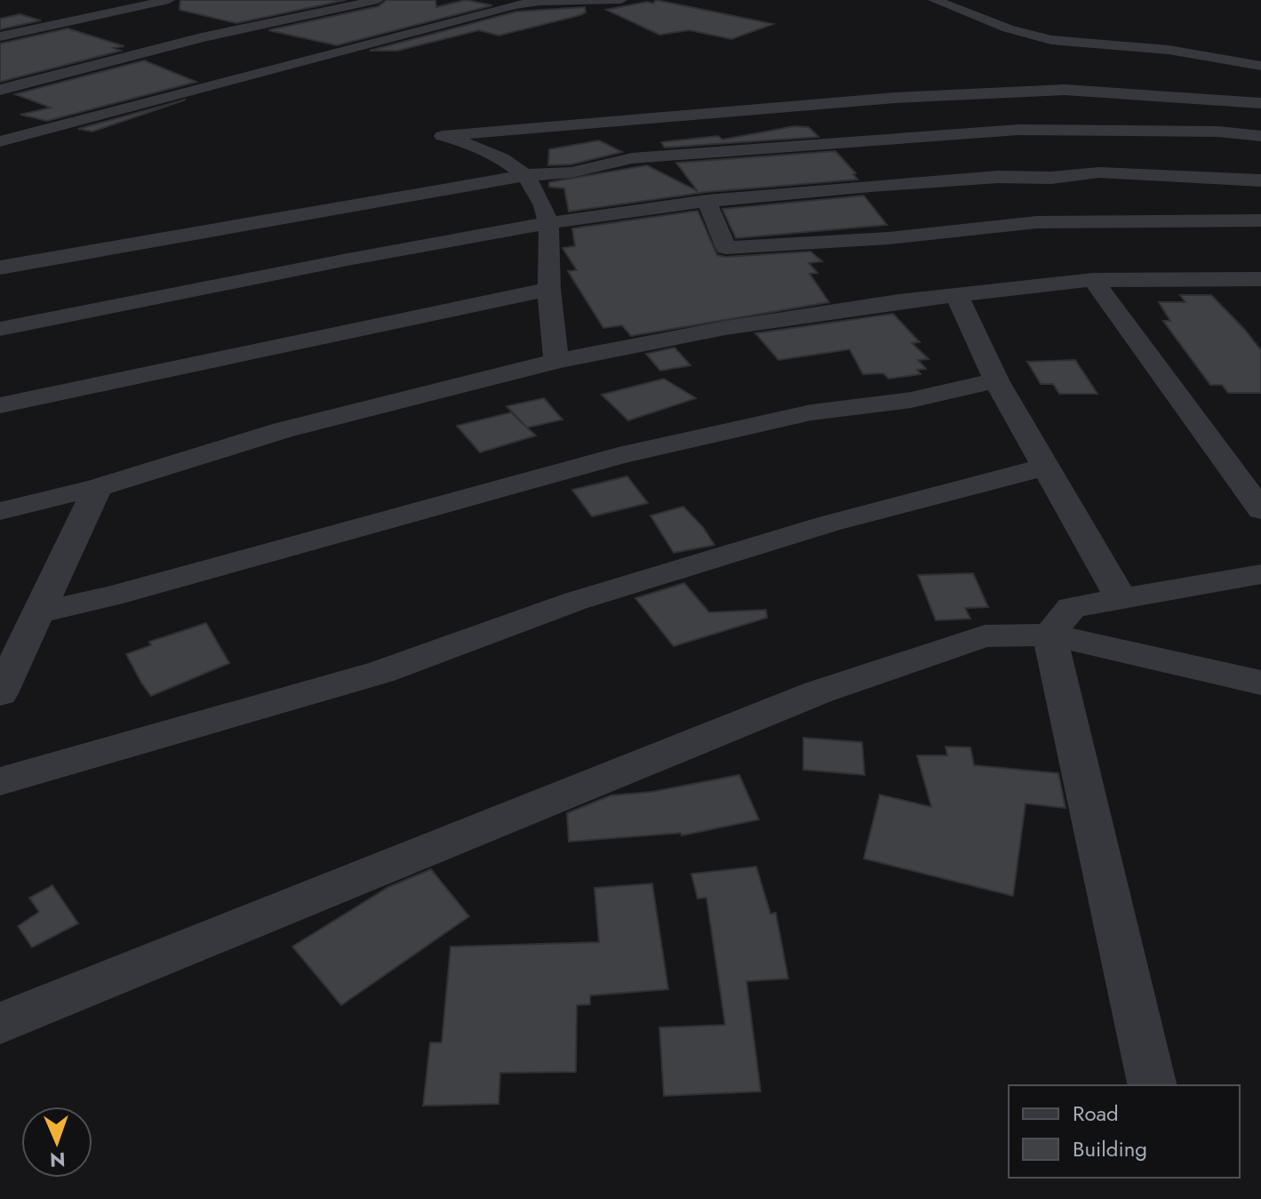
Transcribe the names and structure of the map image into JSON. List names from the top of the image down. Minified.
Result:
{"legend":["Road","Building"],"north":"bottom"}
